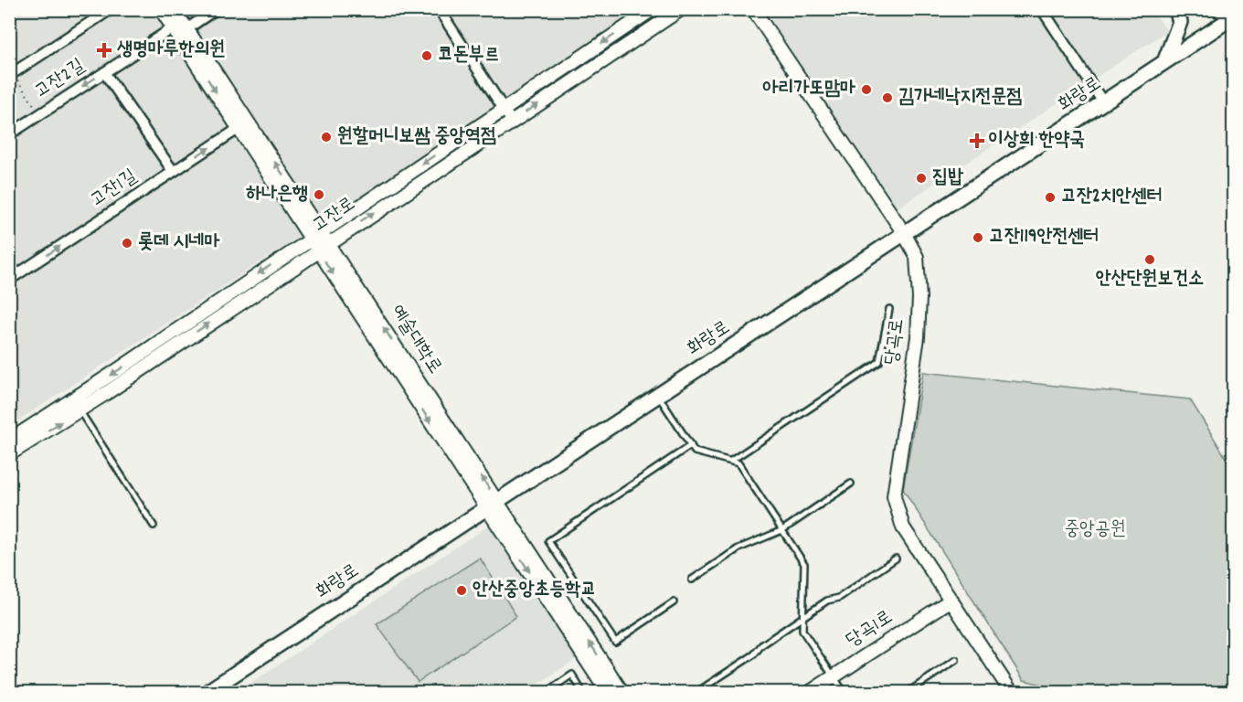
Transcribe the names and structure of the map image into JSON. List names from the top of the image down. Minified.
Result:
{"streets":{"main road":["화랑로"],"street":["고잔2길","고잔1길","고잔로","예술대학로","당곡로","당곡1로"]},"crossings":[["고잔2길","예술대학로"],["화랑로","예술대학로"],["화랑로","당곡로"],["고잔1길","예술대학로"],["고잔로","예술대학로"],["당곡로","당곡1로"]],"one_way":["고잔1길"],"parks":["중앙공원"],"places":{"health":["생명마루한의원","이상희 한약국"],"other":["코돈부르","아리가또맘마","김가네낙지전문점","원할머니보쌈 중앙역점","집밥","하나은행","고잔2치안센터","고잔119안전센터","롯데 시네마","안산단원보건소","안산중앙초등학교"]}}
